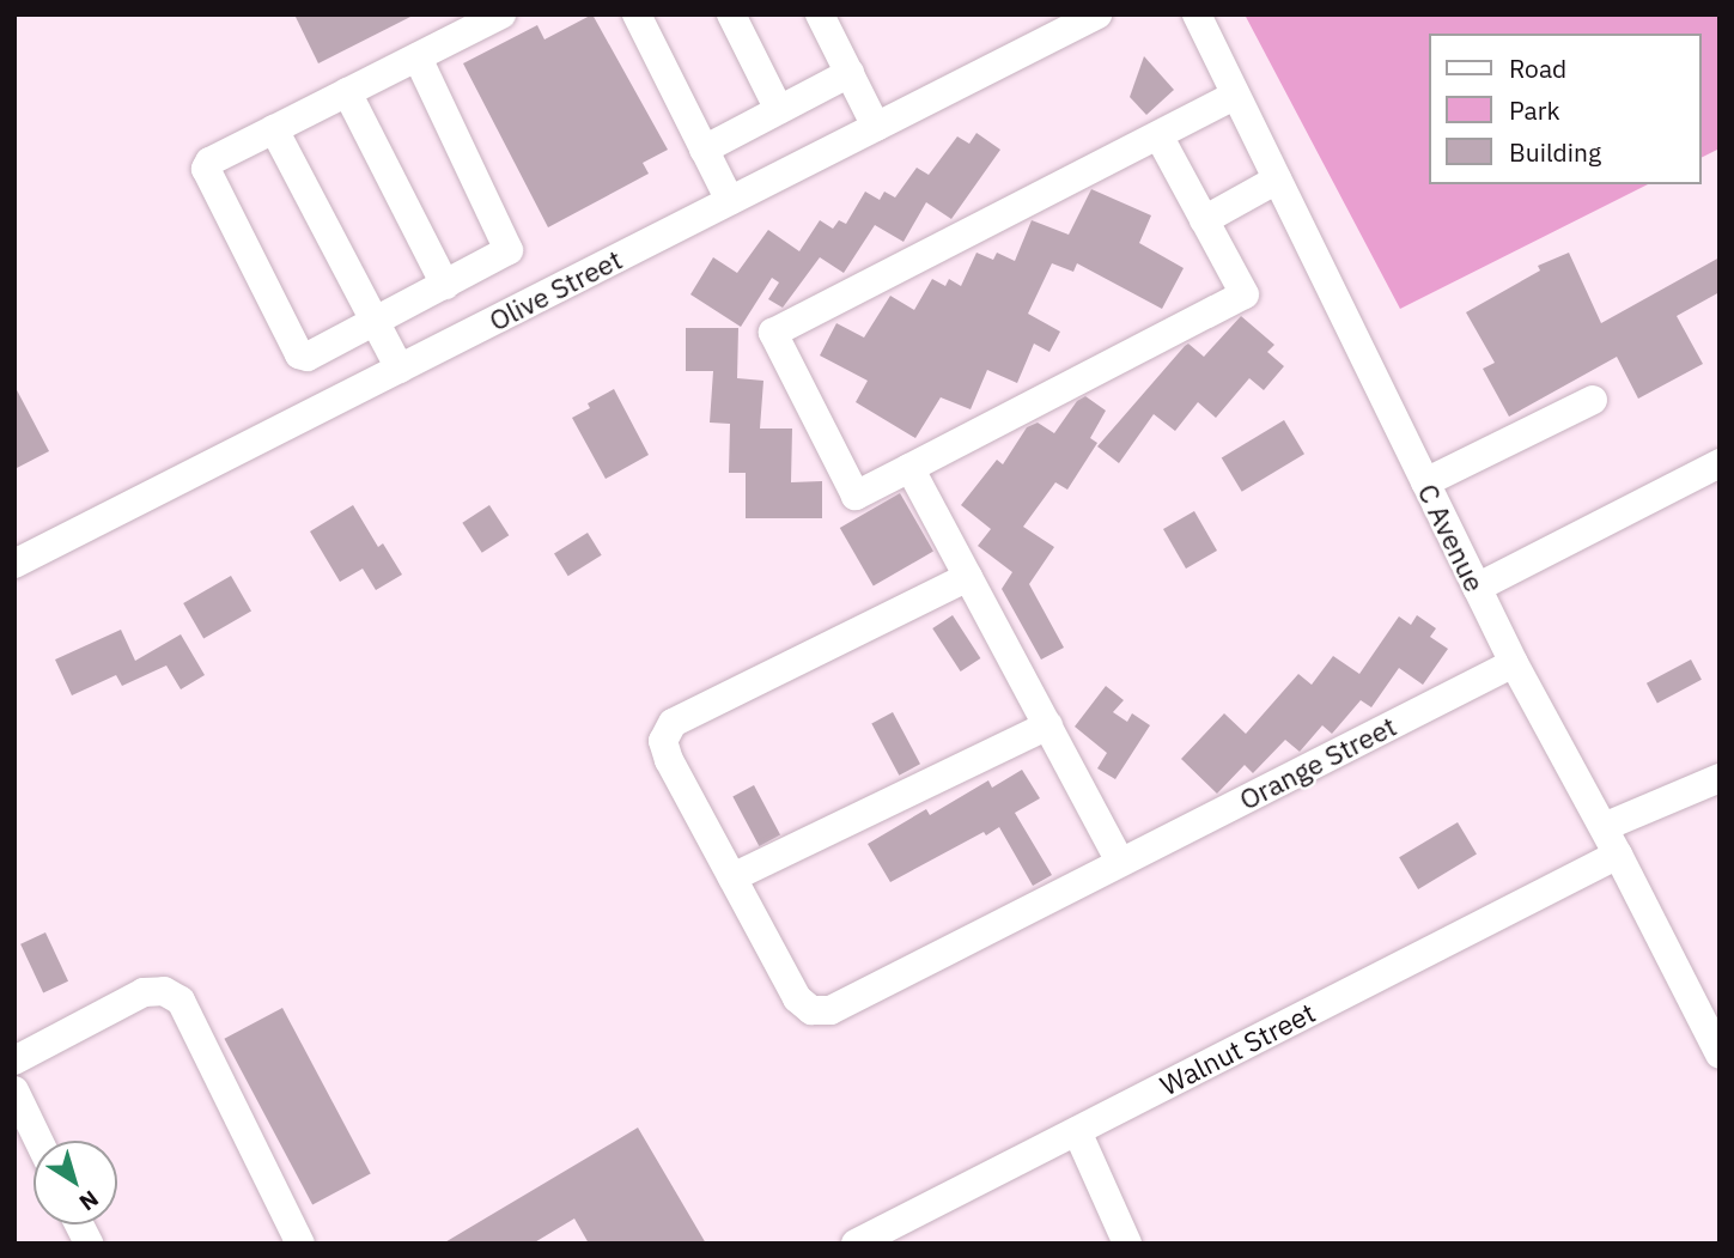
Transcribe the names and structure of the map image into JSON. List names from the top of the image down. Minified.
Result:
{"streets":{"street":["Olive Street","C Avenue","Orange Street","Walnut Street"]},"crossings":[["C Avenue","Orange Street"],["C Avenue","Walnut Street"]],"legend":["Road","Park","Building"],"north":"bottom right"}
